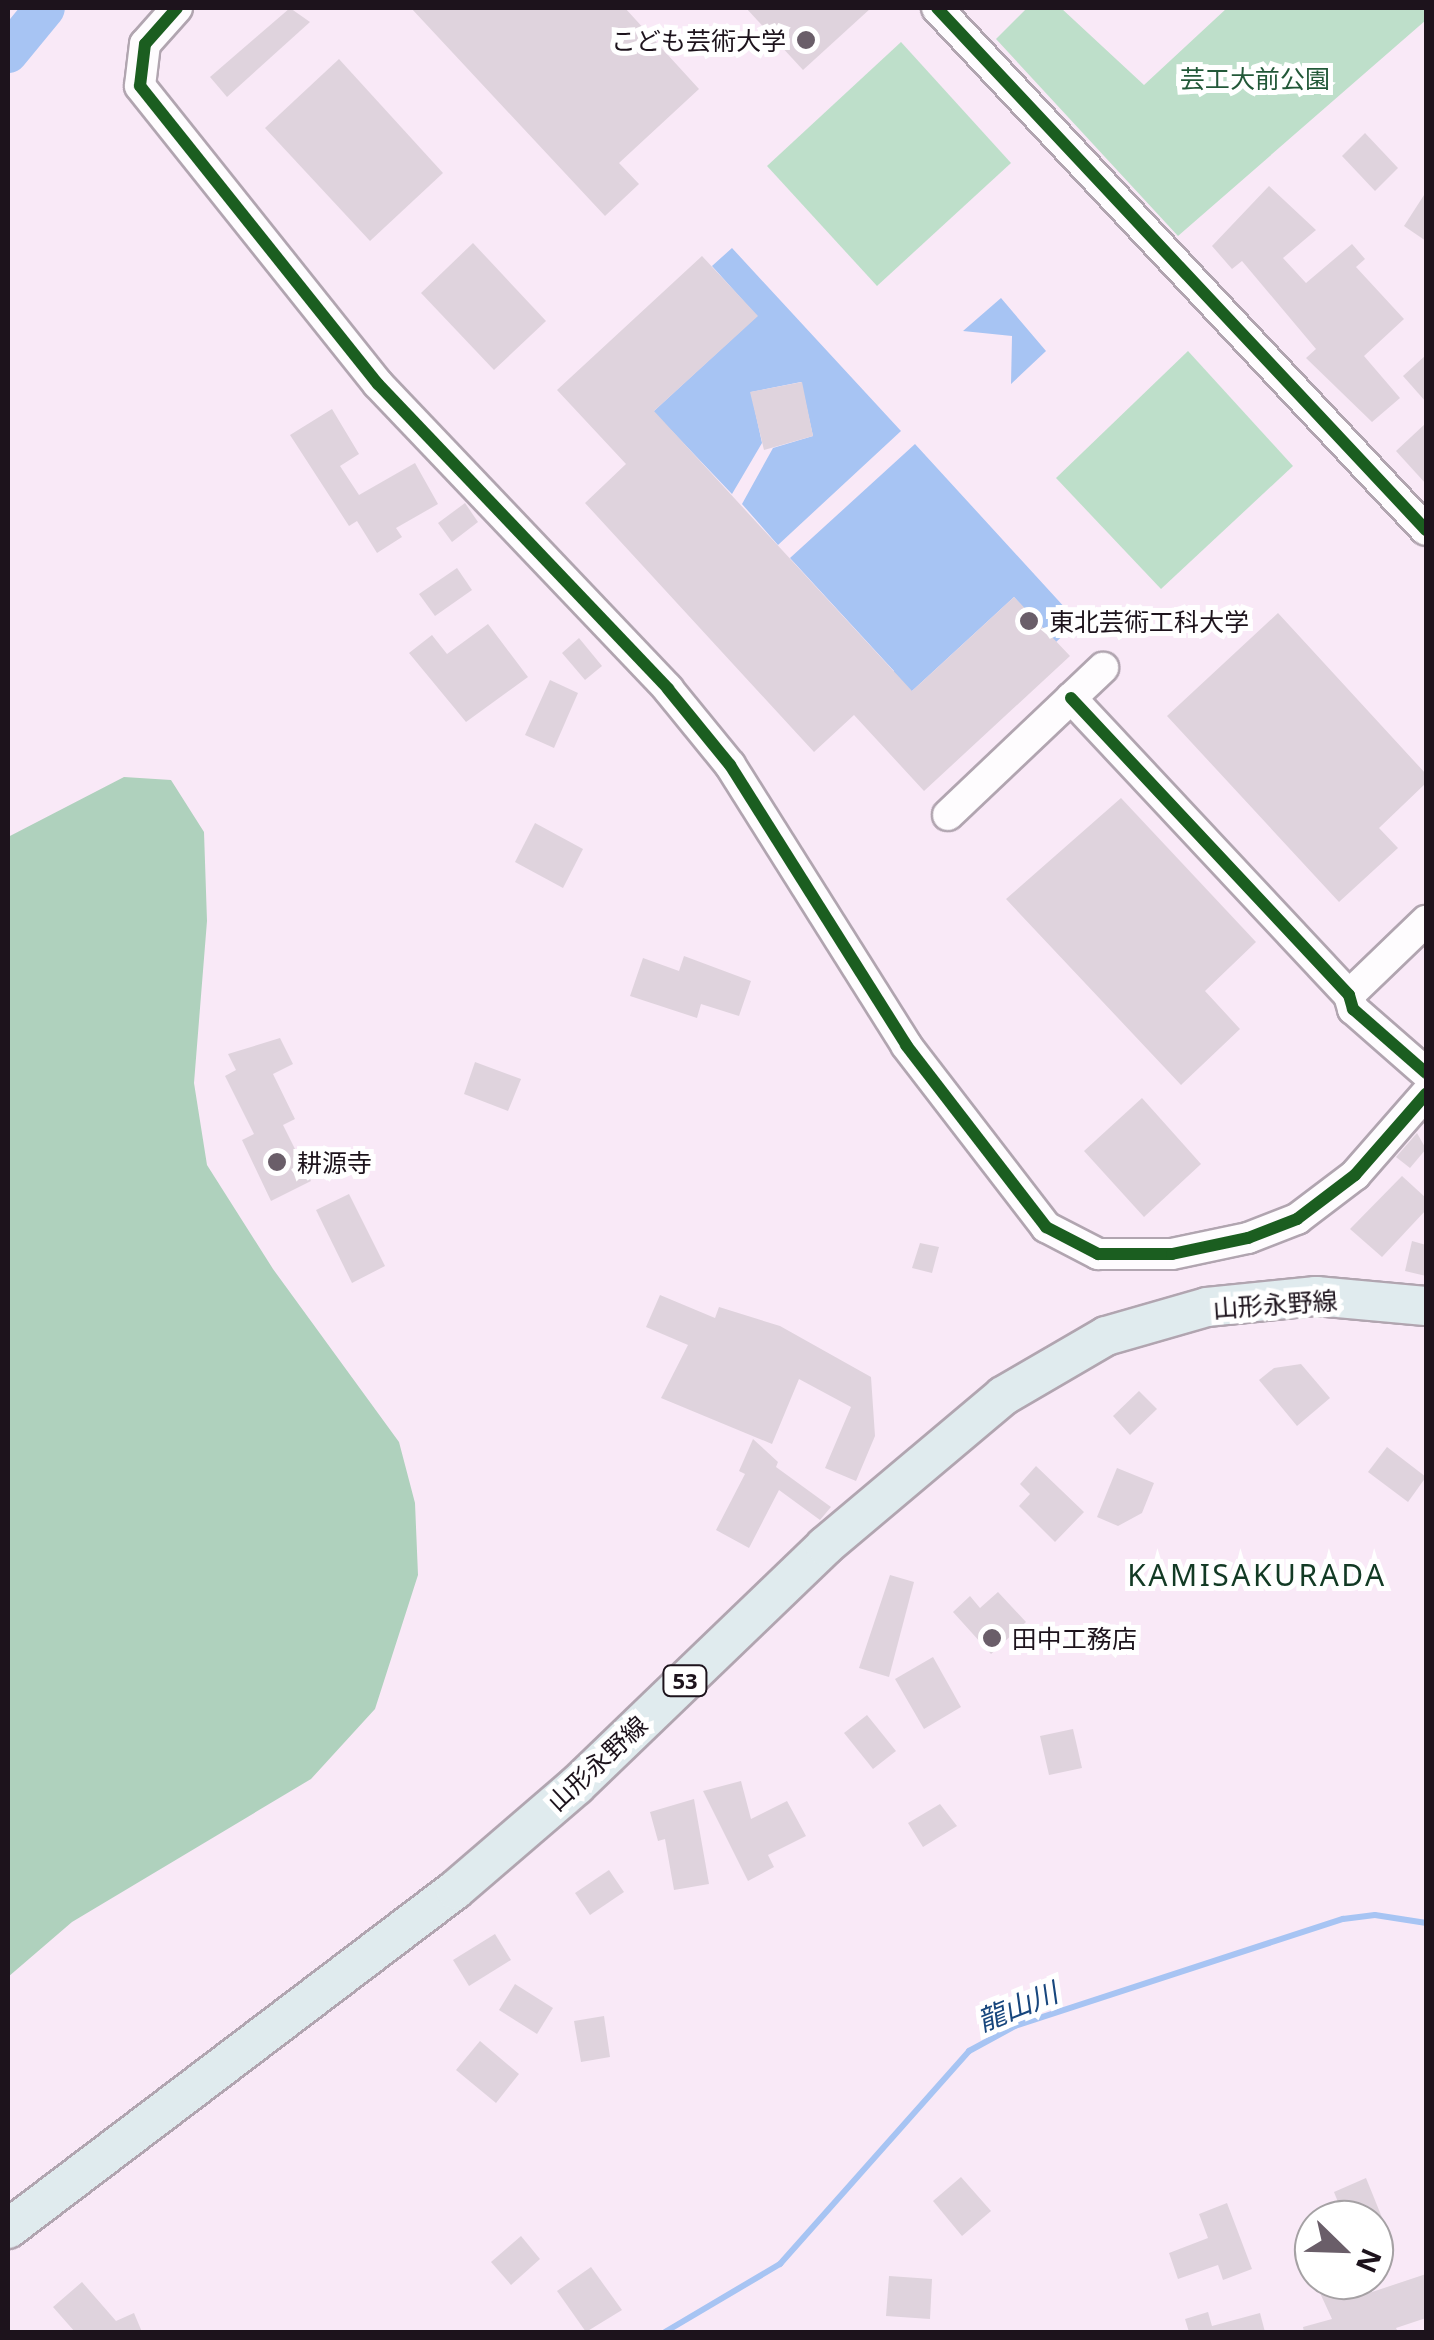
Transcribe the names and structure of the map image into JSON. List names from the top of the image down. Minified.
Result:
{"streets":{"main road":["山形永野線","53"]},"districts":["KAMISAKURADA"],"water":["龍山川"],"parks":["芸工大前公園"],"places":["こども芸術大学","東北芸術工科大学","耕源寺","田中工務店"],"north":"bottom right"}
